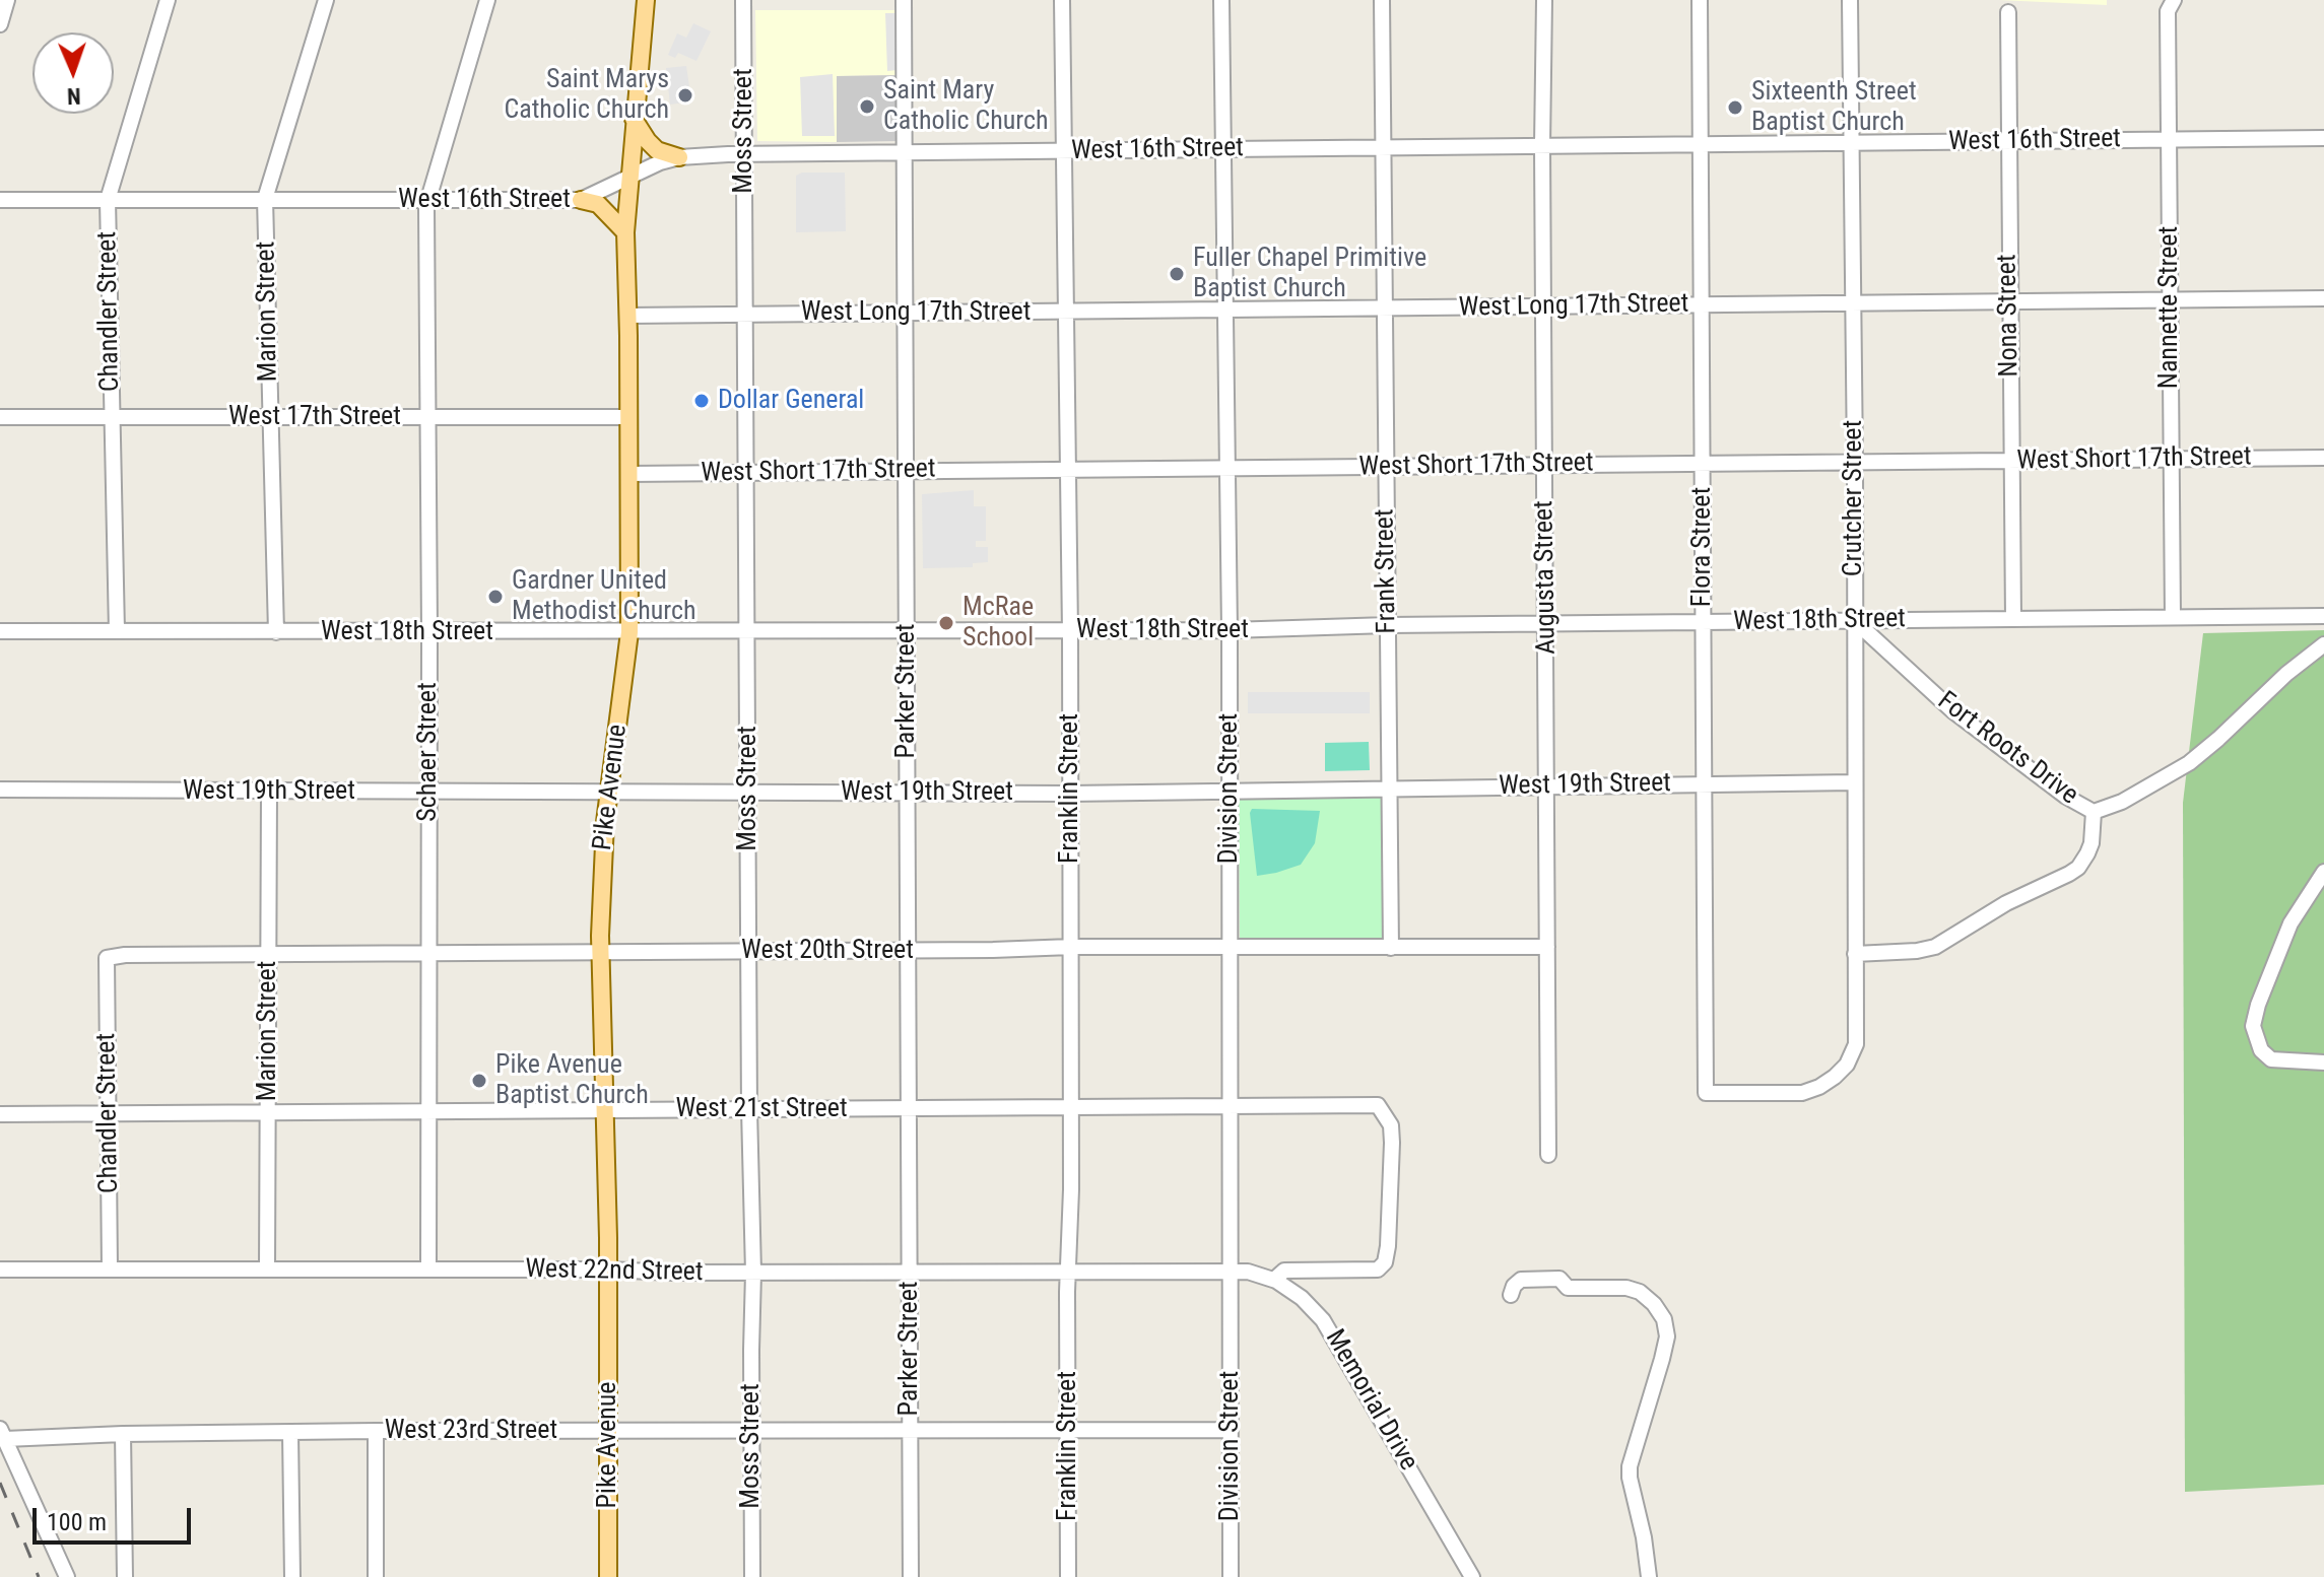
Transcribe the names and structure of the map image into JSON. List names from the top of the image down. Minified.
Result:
{"streets":{"main road":["Pike Avenue"],"street":["Moss Street","West 16th Street","West Long 17th Street","Nannette Street","Chandler Street","Marion Street","Nona Street","West 17th Street","West Short 17th Street","Crutcher Street","Flora Street","Frank Street","Augusta Street","West 18th Street","Parker Street","Fort Roots Drive","Schaer Street","West 19th Street","Franklin Street","Division Street","West 20th Street","West 21st Street","West 22nd Street","Memorial Drive","West 23rd Street"]},"crossings":[["Moss Street","West 16th Street"],["Moss Street","West Long 17th Street"],["Moss Street","West Short 17th Street"],["Moss Street","West 18th Street"],["Moss Street","West 19th Street"],["Moss Street","West 20th Street"],["Moss Street","West 21st Street"],["Moss Street","West 22nd Street"],["Moss Street","West 23rd Street"],["West 16th Street","Nannette Street"],["West 16th Street","Chandler Street"],["West 16th Street","Marion Street"],["West 16th Street","Nona Street"],["West 16th Street","Crutcher Street"],["West 16th Street","Flora Street"],["West 16th Street","Frank Street"],["West 16th Street","Augusta Street"],["West 16th Street","Parker Street"],["West 16th Street","Schaer Street"],["West 16th Street","Pike Avenue"],["West 16th Street","Franklin Street"],["West 16th Street","Division Street"],["West Long 17th Street","Nannette Street"],["West Long 17th Street","Nona Street"],["West Long 17th Street","Crutcher Street"],["West Long 17th Street","Flora Street"],["West Long 17th Street","Frank Street"],["West Long 17th Street","Augusta Street"],["West Long 17th Street","Parker Street"],["West Long 17th Street","Pike Avenue"],["West Long 17th Street","Franklin Street"],["West Long 17th Street","Division Street"],["Nannette Street","West Short 17th Street"],["Nannette Street","West 18th Street"],["Chandler Street","West 17th Street"],["Chandler Street","West 18th Street"],["Chandler Street","West 20th Street"],["Chandler Street","West 21st Street"],["Chandler Street","West 22nd Street"],["Marion Street","West 17th Street"],["Marion Street","West 18th Street"],["Marion Street","West 19th Street"],["Marion Street","West 20th Street"],["Marion Street","West 21st Street"],["Marion Street","West 22nd Street"],["Nona Street","West Short 17th Street"],["Nona Street","West 18th Street"],["West 17th Street","Schaer Street"],["West 17th Street","Pike Avenue"],["West Short 17th Street","Crutcher Street"],["West Short 17th Street","Flora Street"],["West Short 17th Street","Frank Street"],["West Short 17th Street","Augusta Street"],["West Short 17th Street","Parker Street"],["West Short 17th Street","Pike Avenue"],["West Short 17th Street","Franklin Street"],["West Short 17th Street","Division Street"],["Crutcher Street","Flora Street"],["Crutcher Street","West 18th Street"],["Crutcher Street","Fort Roots Drive"],["Crutcher Street","West 19th Street"],["Flora Street","West 18th Street"],["Flora Street","West 19th Street"],["Frank Street","West 18th Street"],["Frank Street","West 19th Street"],["Frank Street","West 20th Street"],["Augusta Street","West 18th Street"],["Augusta Street","West 19th Street"],["Augusta Street","West 20th Street"],["West 18th Street","Parker Street"],["West 18th Street","Fort Roots Drive"],["West 18th Street","Schaer Street"],["West 18th Street","Pike Avenue"],["West 18th Street","Franklin Street"],["West 18th Street","Division Street"],["Parker Street","West 19th Street"],["Parker Street","West 20th Street"],["Parker Street","West 21st Street"],["Parker Street","West 22nd Street"],["Parker Street","West 23rd Street"],["Schaer Street","West 19th Street"],["Schaer Street","West 20th Street"],["Schaer Street","West 21st Street"],["Schaer Street","West 22nd Street"],["West 19th Street","Pike Avenue"],["West 19th Street","Franklin Street"],["West 19th Street","Division Street"],["Pike Avenue","West 20th Street"],["Pike Avenue","West 21st Street"],["Pike Avenue","West 22nd Street"],["Pike Avenue","West 23rd Street"],["Franklin Street","West 20th Street"],["Franklin Street","West 21st Street"],["Franklin Street","West 22nd Street"],["Franklin Street","West 23rd Street"],["Division Street","West 20th Street"],["Division Street","West 21st Street"],["Division Street","West 22nd Street"],["Division Street","Memorial Drive"],["Division Street","West 23rd Street"],["West 21st Street","Memorial Drive"],["West 22nd Street","Memorial Drive"]],"places":["Saint Marys Catholic Church","Saint Mary Catholic Church","Sixteenth Street Baptist Church","Fuller Chapel Primitive Baptist Church","Dollar General","Gardner United Methodist Church","McRae School","Pike Avenue Baptist Church"],"scale_bar":"100 m","north":"bottom"}
